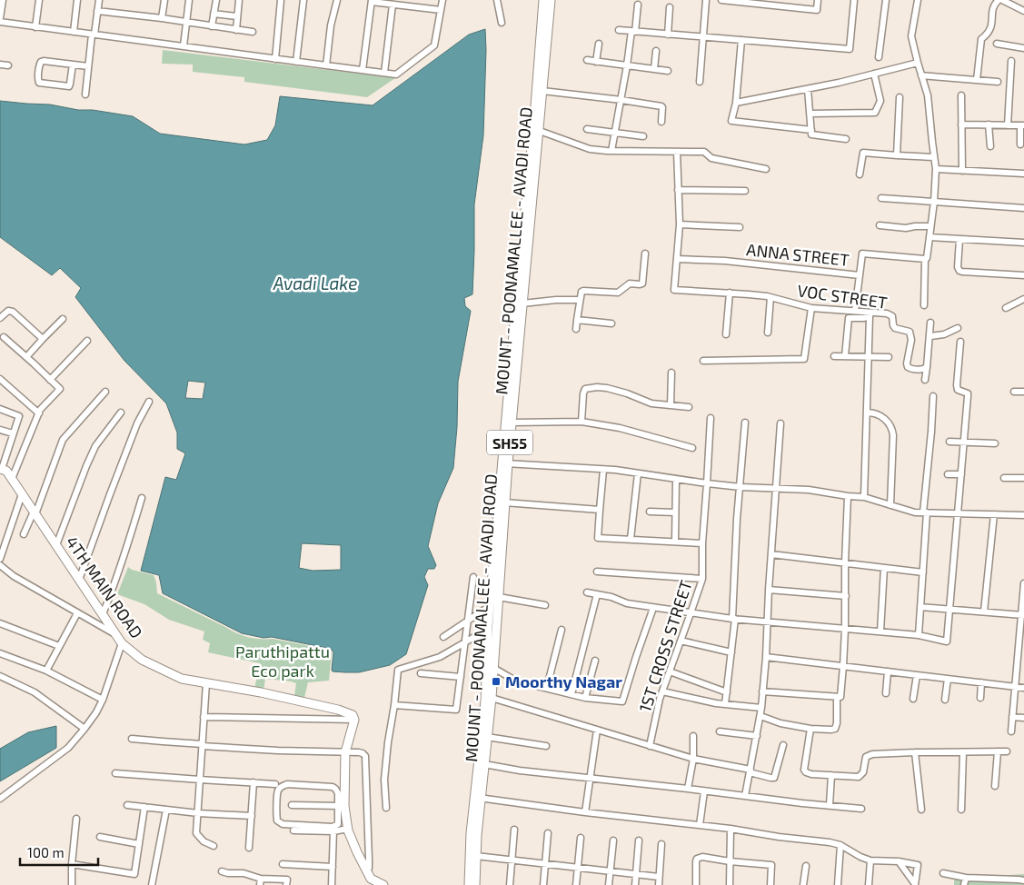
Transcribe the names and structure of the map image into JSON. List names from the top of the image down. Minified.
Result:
{"streets":{"main road":["MOUNT - POONAMALLEE - AVADI ROAD","SH55","4TH MAIN ROAD"],"street":["ANNA STREET","VOC STREET","1ST CROSS STREET"]},"crossings":[["ANNA STREET","VOC STREET"]],"water":["Avadi Lake"],"parks":["Paruthipattu Eco park"],"places":{"transit":["Moorthy Nagar"]},"scale_bar":"100 m"}
